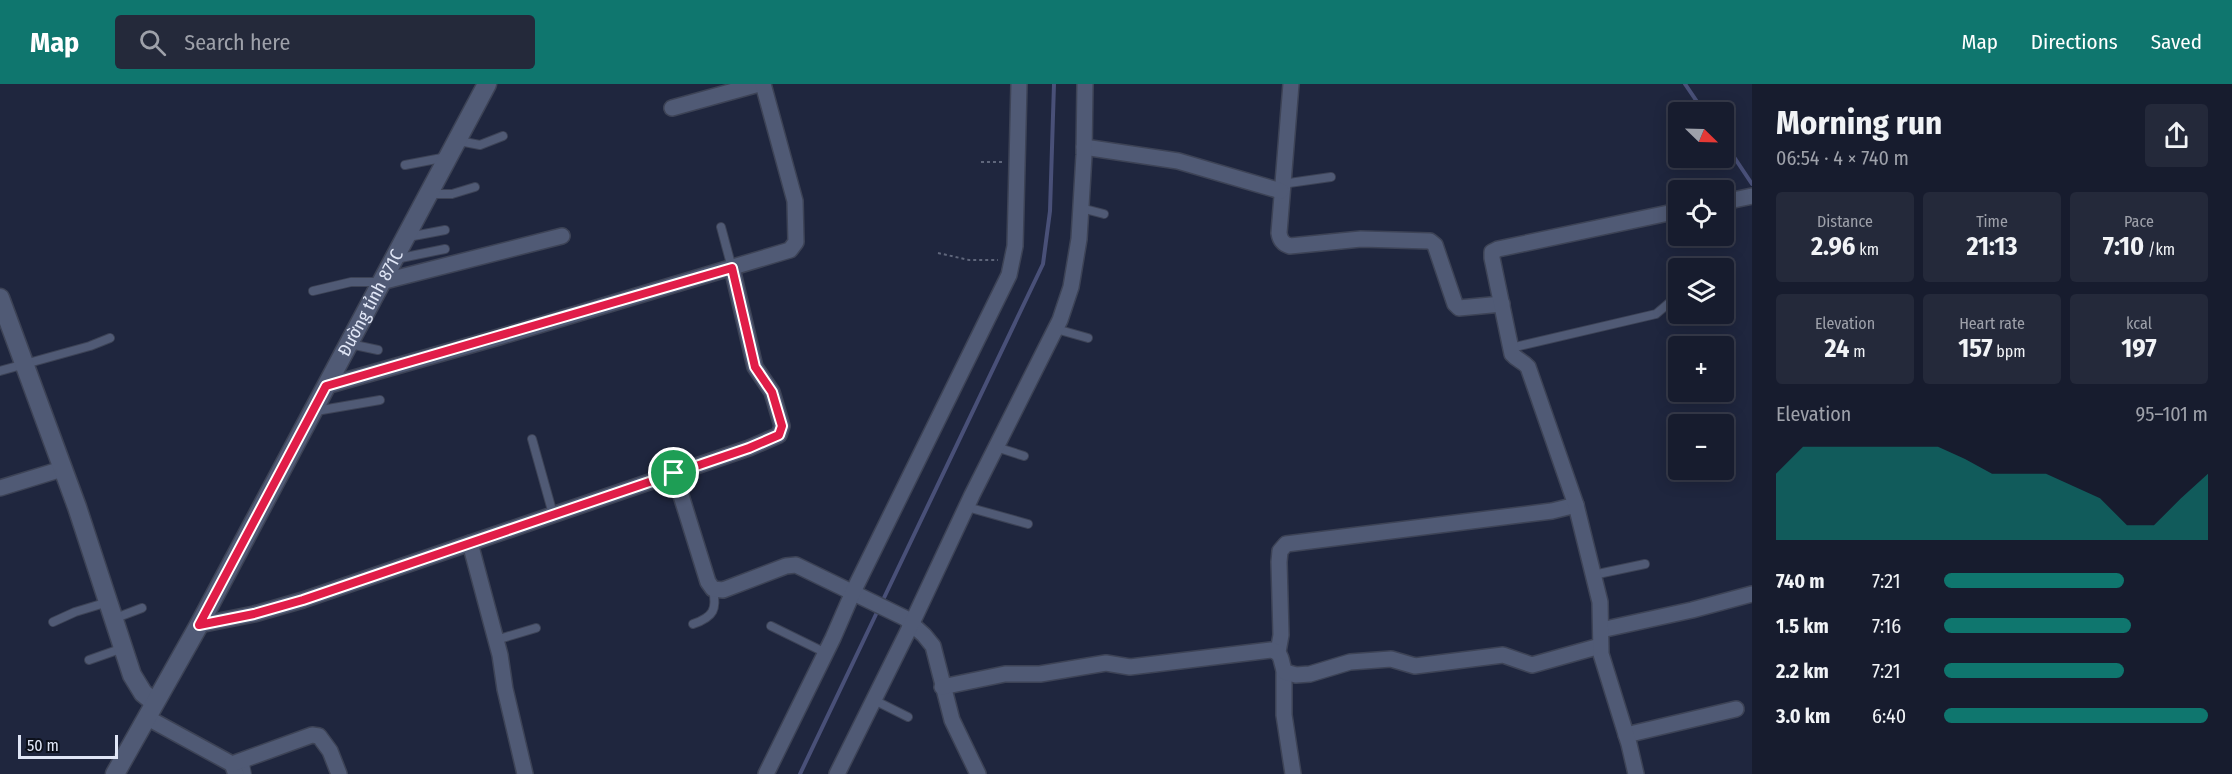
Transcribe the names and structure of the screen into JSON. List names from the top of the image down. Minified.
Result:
{"streets":{"main road":["Đường tỉnh 871C"]},"scale_bar":"50 m","north":"bottom right","page":{"header":"Map","search":"Search here","nav":["Map","Directions","Saved"],"heading":["Morning run","06:54 · 4 × 740 m"],"map_buttons":["+","−"],"stats":[["Distance","2.96 km"],["Time","21:13"],["Pace","7:10 /km"],["Elevation","24 m"],["Heart rate","157 bpm"],["kcal","197"]],"chart":["Elevation","95–101 m"],"list":[{"name":"740 m","note":"7:21"},{"name":"1.5 km","note":"7:16"},{"name":"2.2 km","note":"7:21"},{"name":"3.0 km","note":"6:40"}],"scale":"50 m"}}
